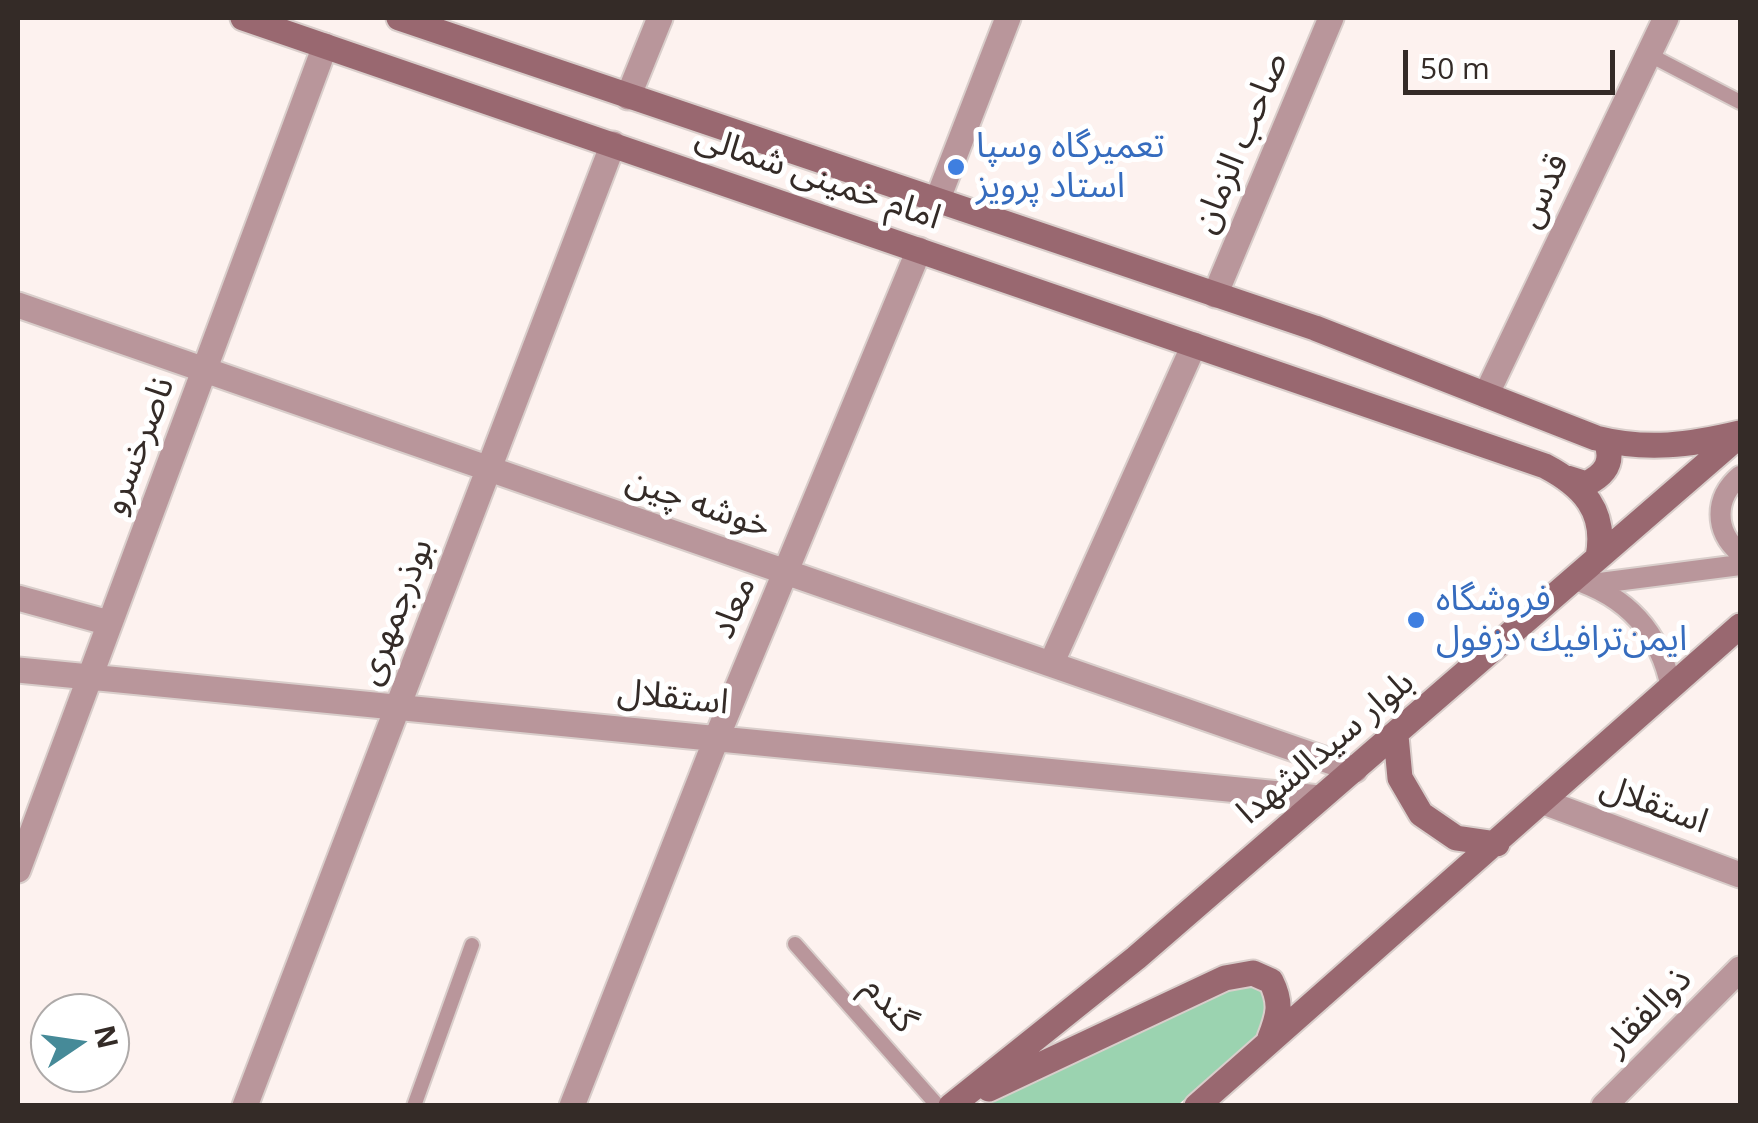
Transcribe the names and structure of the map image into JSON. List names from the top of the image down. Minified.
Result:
{"streets":{"main road":["امام خمینی شمالی","بلوار سیدالشهدا"],"street":["صاحب الزمان","قدس","ناصرخسرو","خوشه چین","معاد","بوذرجمهری","استقلال","ذوالفقار"],"lane":["گندم"]},"crossings":[["صاحب الزمان","امام خمینی شمالی"],["امام خمینی شمالی","قدس"],["امام خمینی شمالی","ناصرخسرو"],["امام خمینی شمالی","معاد"],["امام خمینی شمالی","بوذرجمهری"],["امام خمینی شمالی","بلوار سیدالشهدا"],["ناصرخسرو","خوشه چین"],["ناصرخسرو","استقلال"],["خوشه چین","معاد"],["خوشه چین","بوذرجمهری"],["خوشه چین","بلوار سیدالشهدا"],["معاد","استقلال"],["بوذرجمهری","استقلال"],["استقلال","بلوار سیدالشهدا"]],"places":["تعمیرگاه وسپا استاد پرویز","فروشگاه ايمن‌ترافيك دزفول"],"scale_bar":"50 m","north":"right"}
